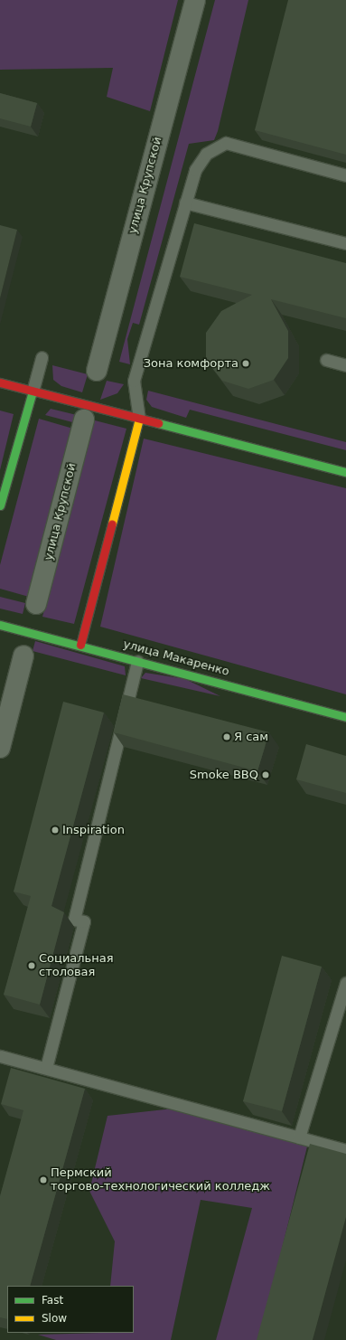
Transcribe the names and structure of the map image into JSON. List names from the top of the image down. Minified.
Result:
{"streets":{"main road":["улица Макаренко"],"street":["улица Крупской"]},"places":["Зона комфорта","Я сам","Smoke BBQ","Inspiration","Социальная столовая","Пермский торгово-технологический колледж"],"legend":["Fast","Slow"]}
